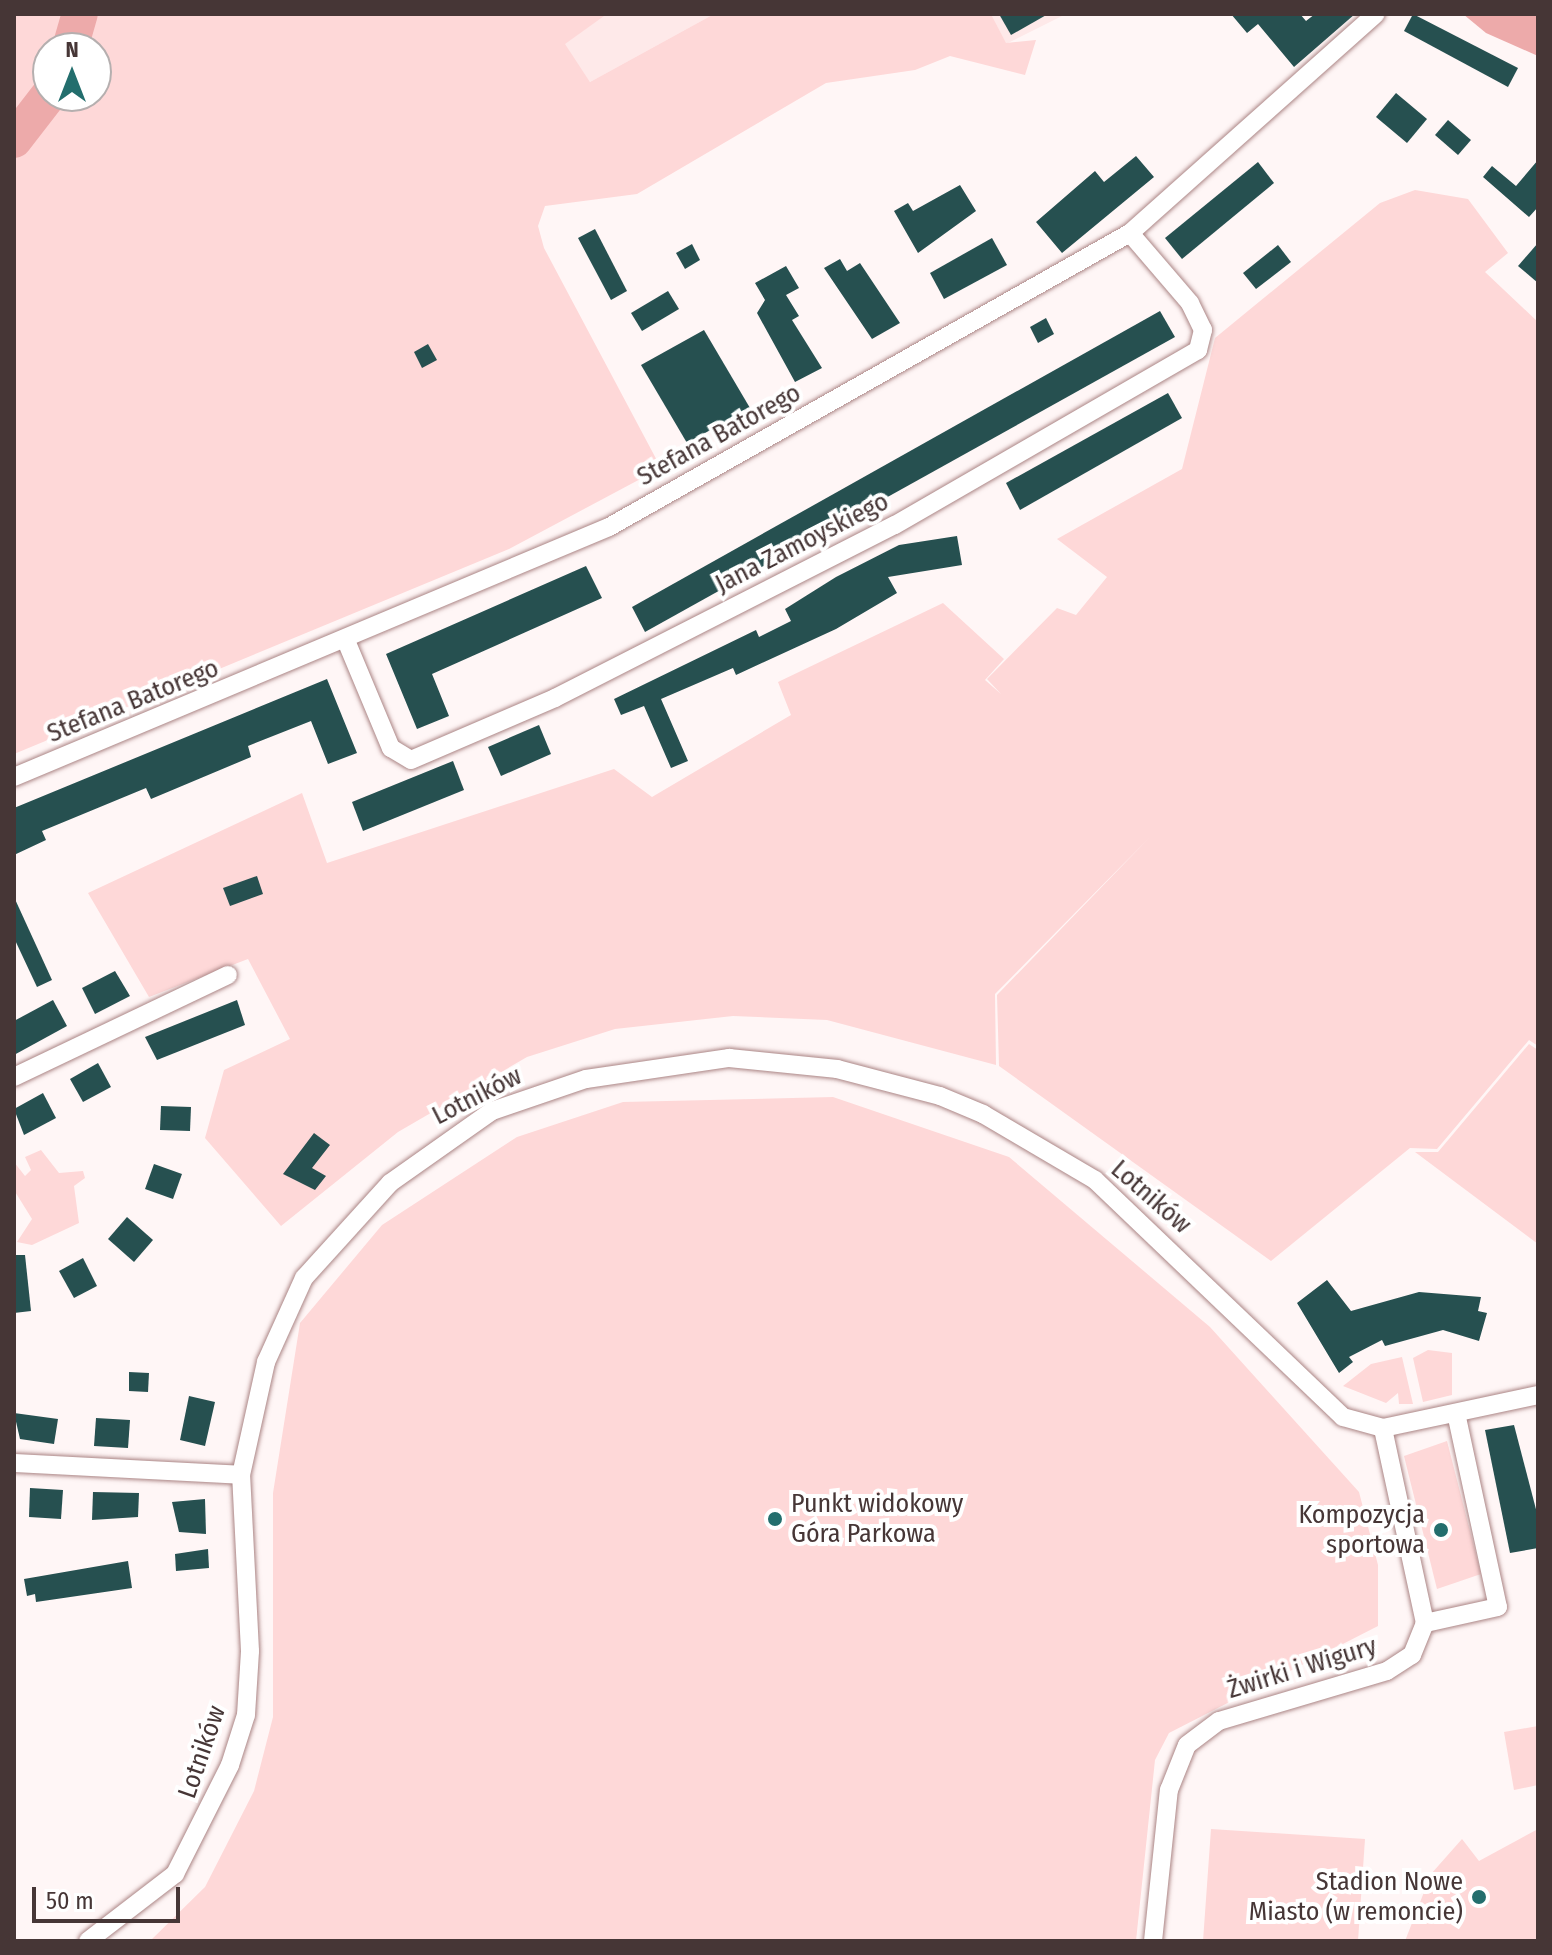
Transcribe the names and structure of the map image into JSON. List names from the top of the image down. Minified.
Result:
{"streets":{"street":["Stefana Batorego","Jana Zamoyskiego","Lotników","Żwirki i Wigury"]},"crossings":[["Stefana Batorego","Jana Zamoyskiego"]],"places":["Punkt widokowy Góra Parkowa","Kompozycja sportowa","Stadion Nowe Miasto (w remoncie)"],"scale_bar":"50 m","north":"top"}
